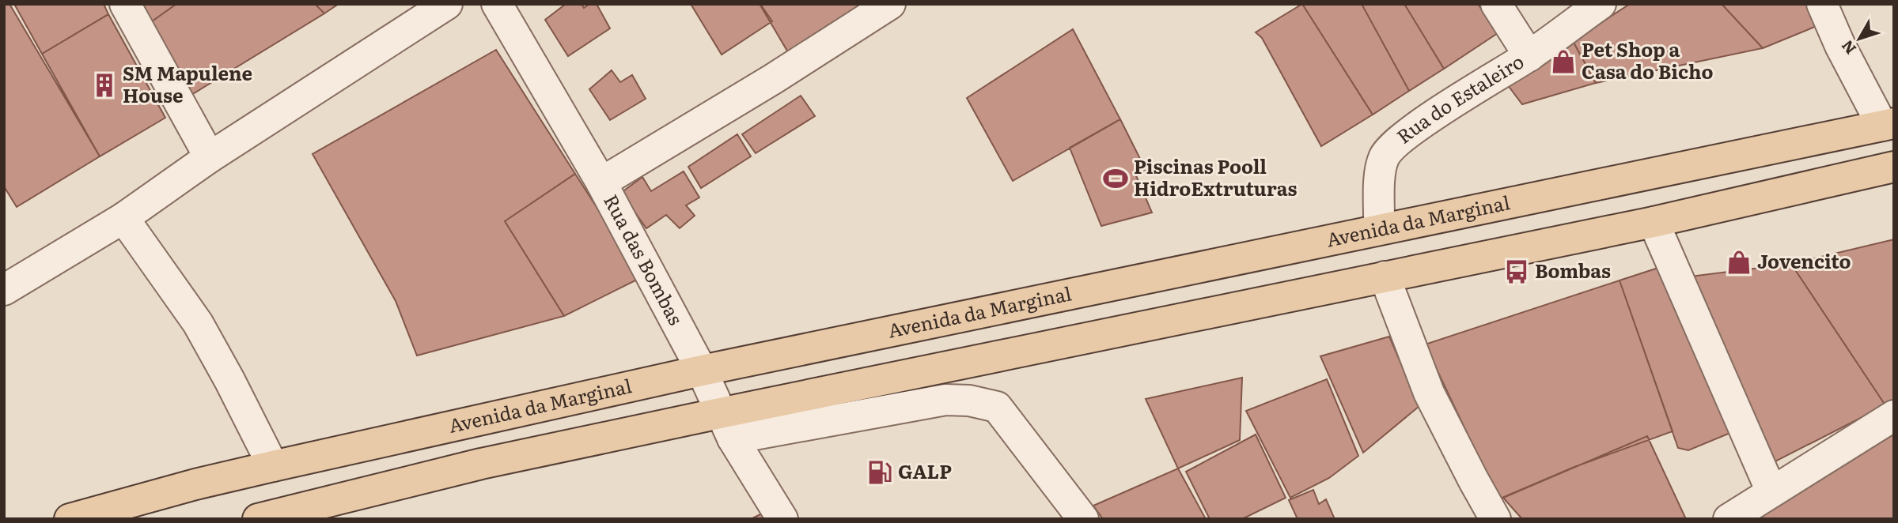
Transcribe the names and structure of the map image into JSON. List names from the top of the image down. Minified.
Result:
{"streets":{"main road":["Avenida da Marginal"],"street":["Rua do Estaleiro","Rua das Bombas"]},"crossings":[["Rua do Estaleiro","Avenida da Marginal"],["Avenida da Marginal","Rua das Bombas"]],"places":{"shop":["Pet Shop a Casa do Bicho","Jovencito"],"building":["SM Mapulene House"],"sports":["Piscinas Pooll HidroExtruturas"],"bus stop":["Bombas"],"fuel station":["GALP"]},"north":"bottom left"}
